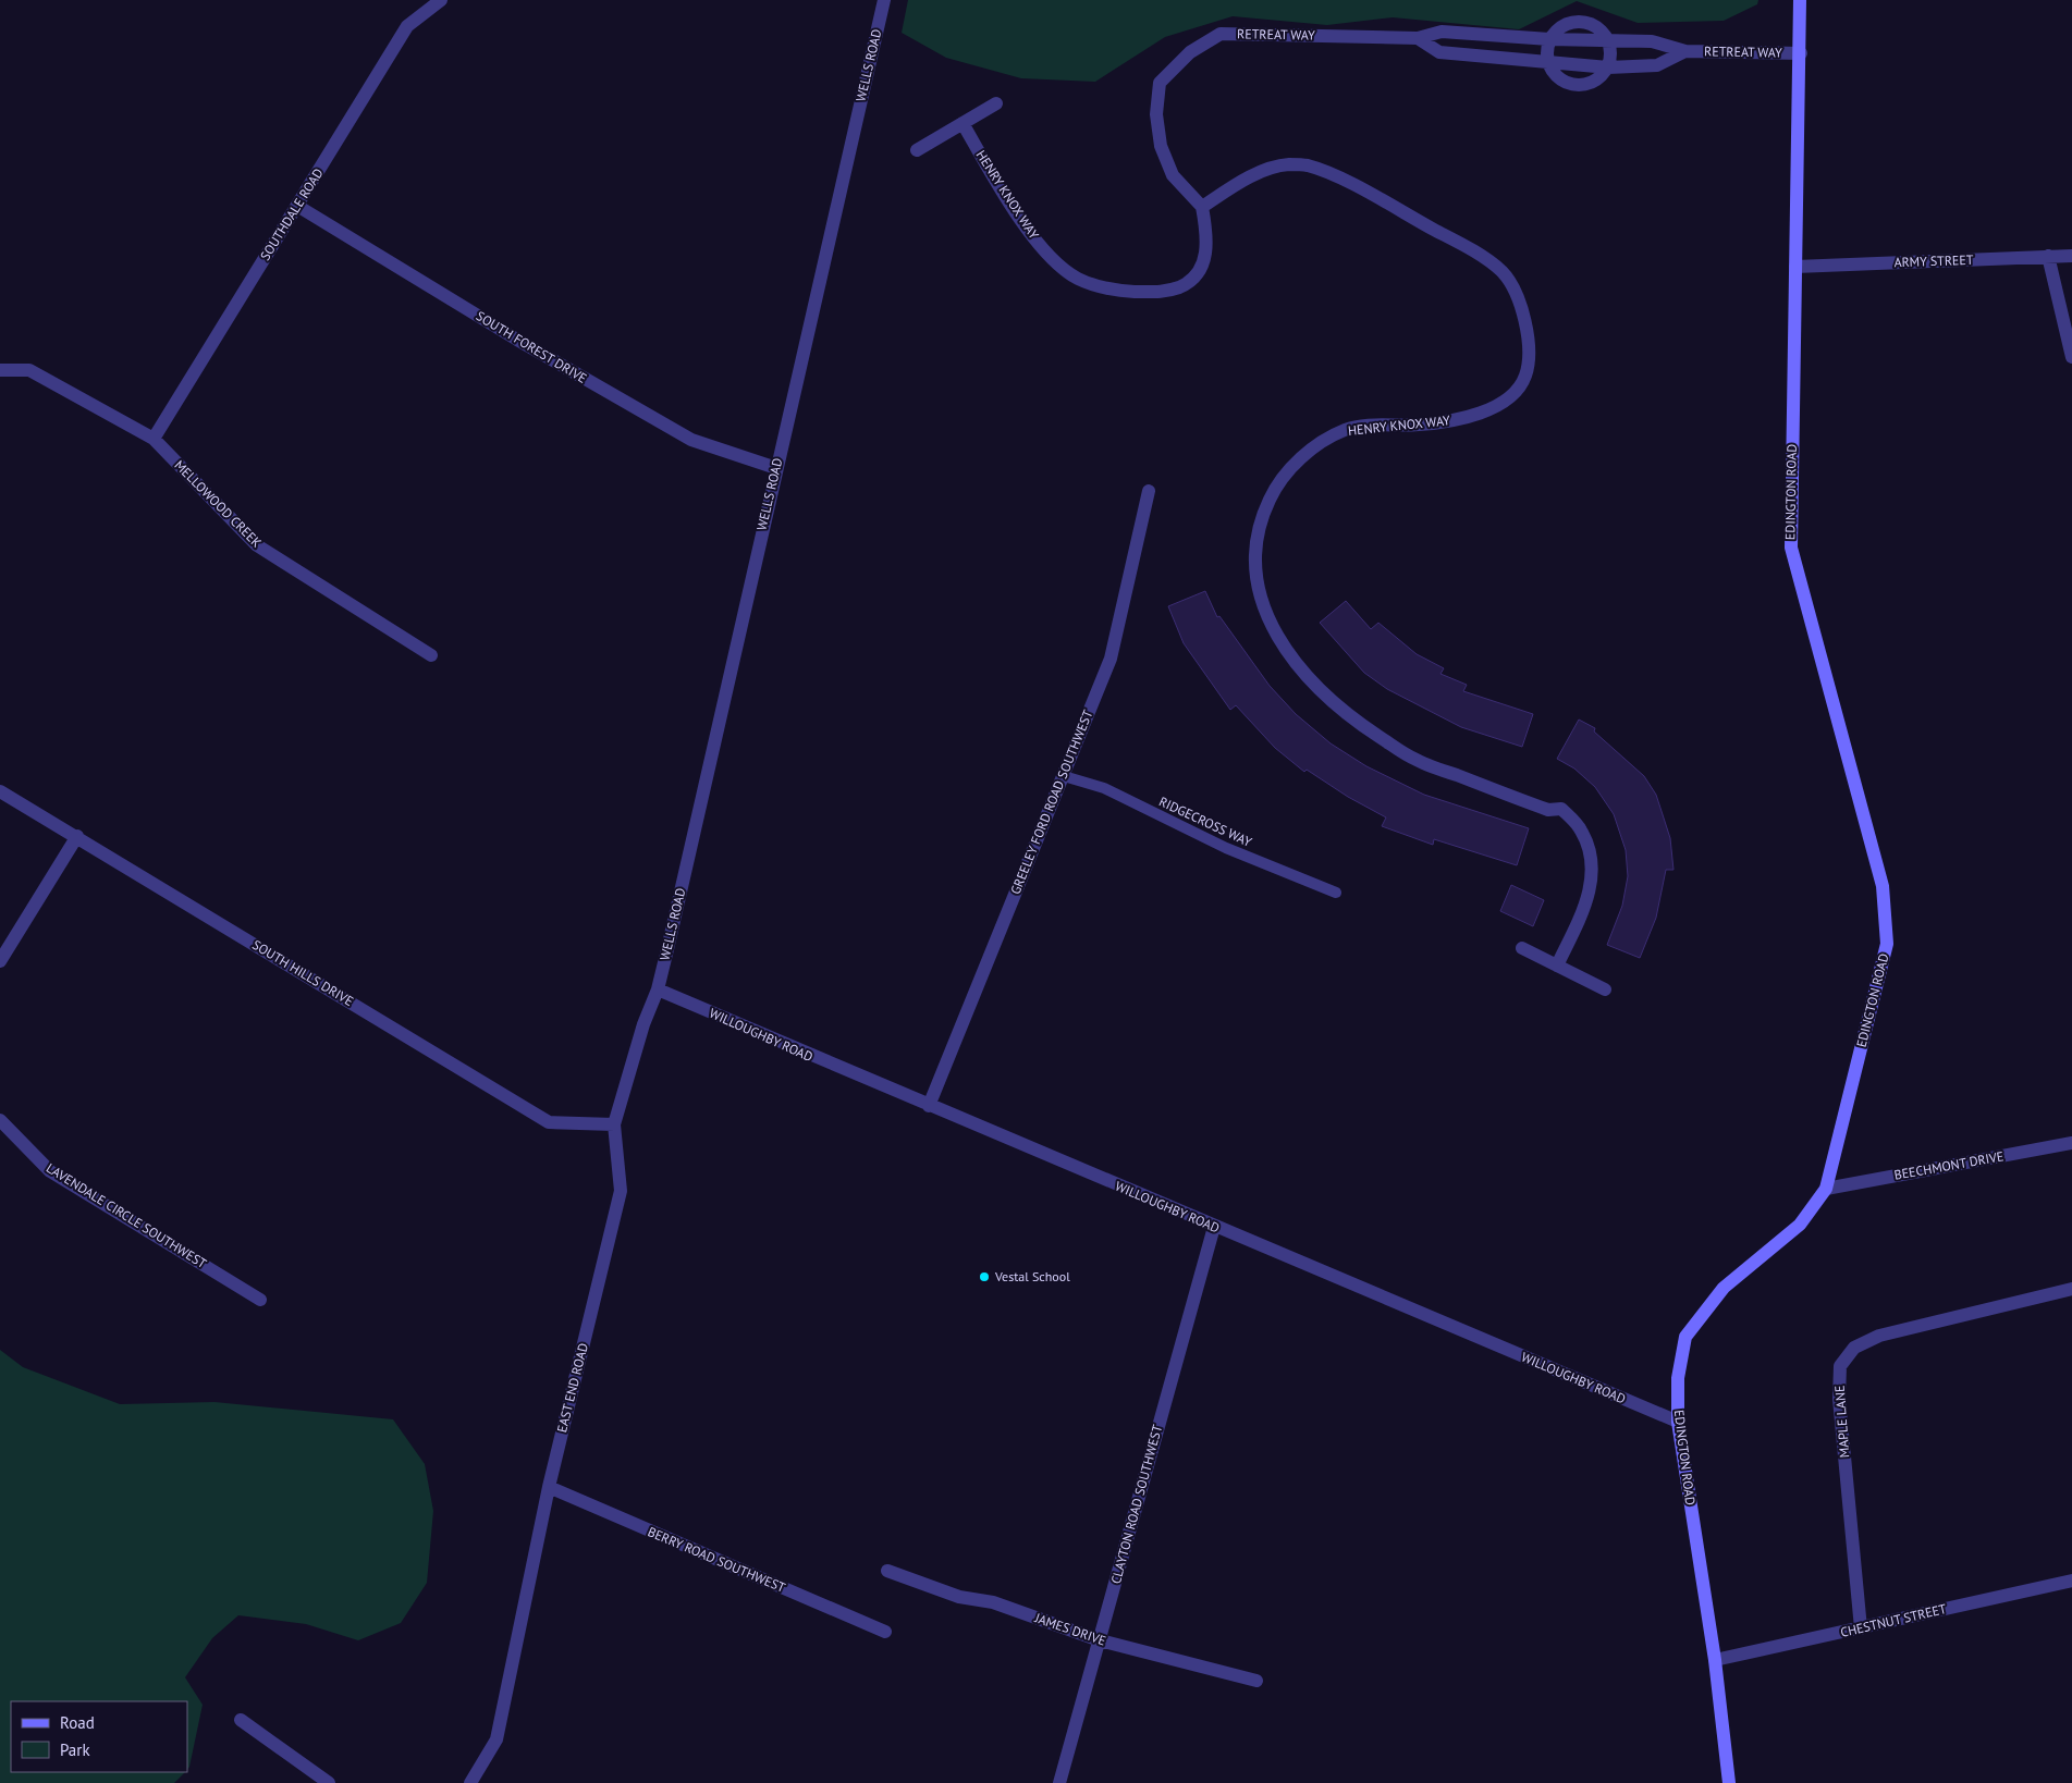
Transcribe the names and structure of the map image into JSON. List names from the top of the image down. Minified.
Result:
{"streets":{"street":["RETREAT WAY","WELLS ROAD","HENRY KNOX WAY","SOUTHDALE ROAD","ARMY STREET","SOUTH FOREST DRIVE","EDINGTON ROAD","MELLOWOOD CREEK","GREELEY FORD ROAD SOUTHWEST","SOUTH HILLS DRIVE","WILLOUGHBY ROAD","BEECHMONT DRIVE","LAVENDALE CIRCLE SOUTHWEST","EAST END ROAD","MAPLE LANE","CLAYTON ROAD SOUTHWEST","BERRY ROAD SOUTHWEST","CHESTNUT STREET","JAMES DRIVE"],"lane":["RIDGECROSS WAY"]},"crossings":[["RETREAT WAY","HENRY KNOX WAY"],["RETREAT WAY","EDINGTON ROAD"],["WELLS ROAD","SOUTH FOREST DRIVE"],["WELLS ROAD","WILLOUGHBY ROAD"],["WELLS ROAD","EAST END ROAD"],["SOUTHDALE ROAD","SOUTH FOREST DRIVE"],["SOUTHDALE ROAD","MELLOWOOD CREEK"],["ARMY STREET","EDINGTON ROAD"],["EDINGTON ROAD","WILLOUGHBY ROAD"],["EDINGTON ROAD","BEECHMONT DRIVE"],["EDINGTON ROAD","CHESTNUT STREET"],["GREELEY FORD ROAD SOUTHWEST","RIDGECROSS WAY"],["GREELEY FORD ROAD SOUTHWEST","WILLOUGHBY ROAD"],["SOUTH HILLS DRIVE","EAST END ROAD"],["WILLOUGHBY ROAD","EAST END ROAD"],["WILLOUGHBY ROAD","CLAYTON ROAD SOUTHWEST"],["EAST END ROAD","BERRY ROAD SOUTHWEST"],["MAPLE LANE","CHESTNUT STREET"],["CLAYTON ROAD SOUTHWEST","JAMES DRIVE"]],"places":["Vestal School"],"legend":["Road","Park"]}
